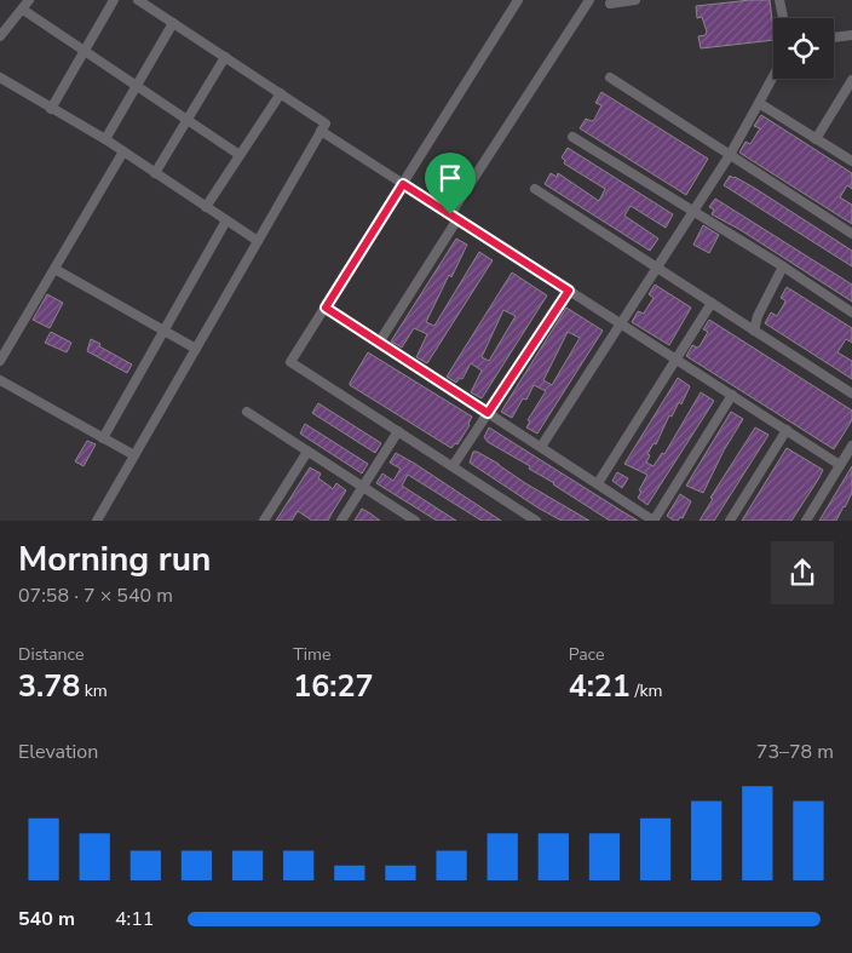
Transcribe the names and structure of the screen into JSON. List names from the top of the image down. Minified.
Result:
{"page":{"heading":["Morning run","07:58 · 7 × 540 m"],"stats":[["Distance","3.78 km"],["Time","16:27"],["Pace","4:21 /km"]],"chart":["Elevation","73–78 m"],"list":[{"name":"540 m","note":"4:11"}]}}
